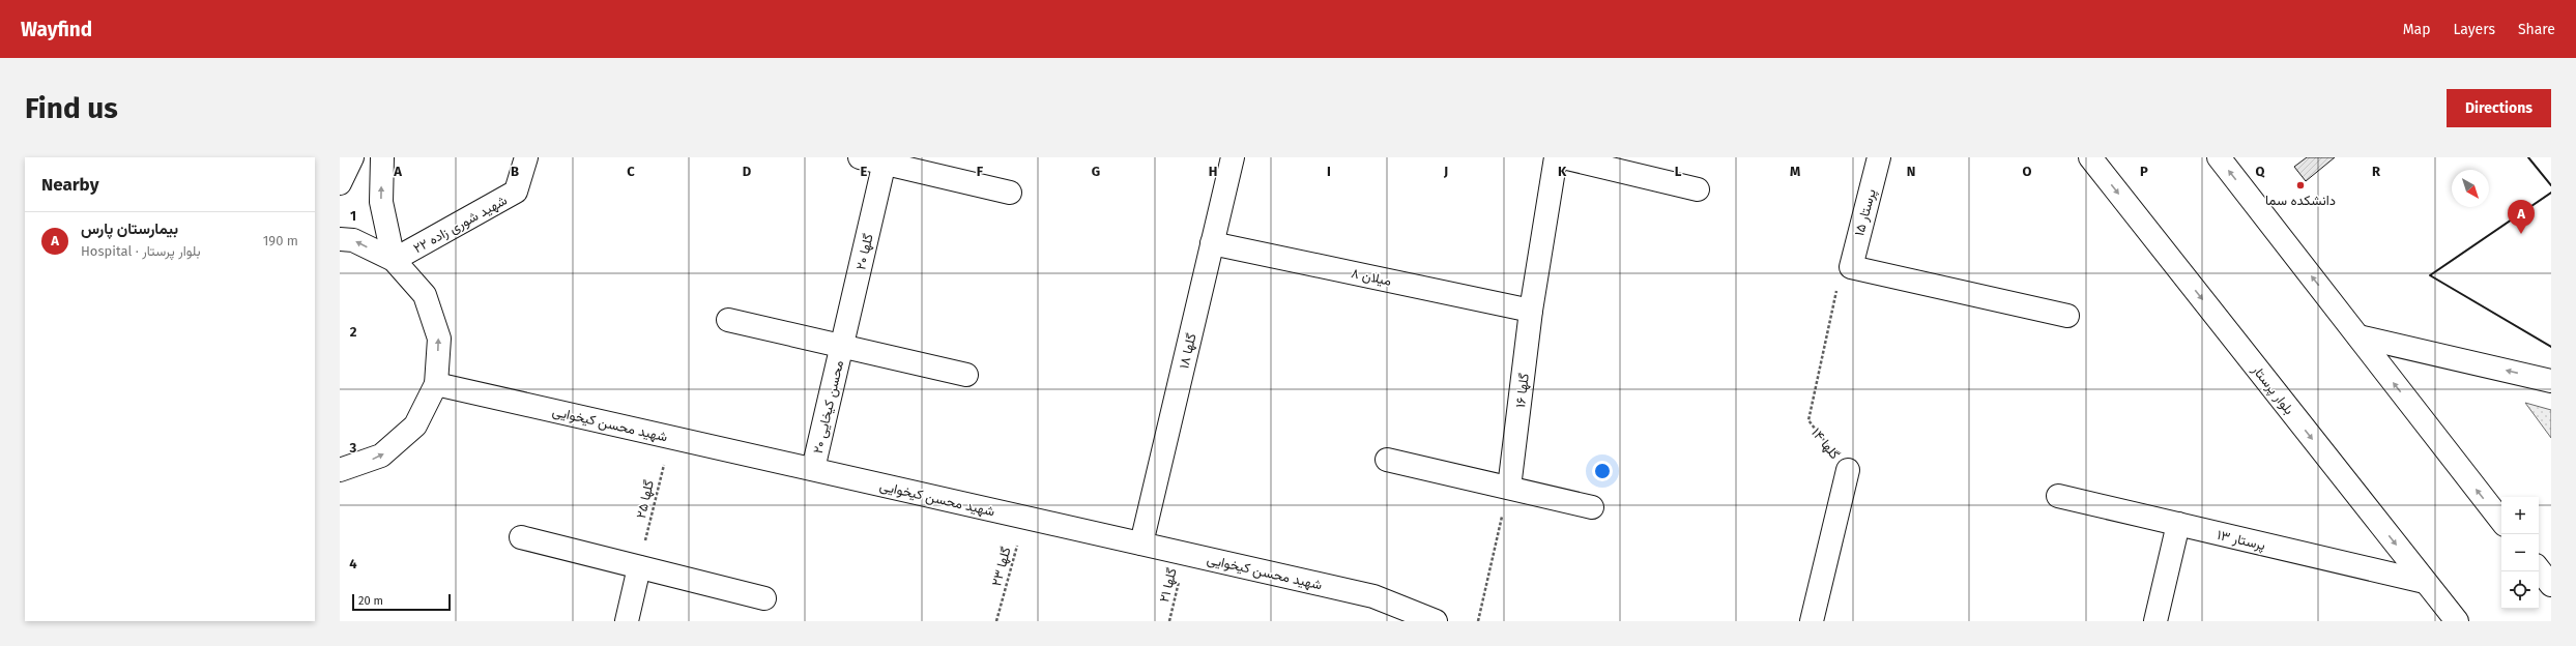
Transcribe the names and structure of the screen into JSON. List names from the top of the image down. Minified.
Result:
{"streets":{"street":["پرستار ۱۵","شهید شوری زاده ۲۲","گلها ۲۰","میلان ۸","گلها ۱۸","بلوار پرستار","گلها ۱۶","محسن کیخایی ۲۰","شهید محسن کیخوایی","گلها ۱۴","پرستار ۱۳"],"path":["گلها ۲۵","گلها ۲۳","گلها ۲۱"]},"crossings":[["پرستار ۱۵","گلها ۱۴"],["گلها ۲۰","محسن کیخایی ۲۰"],["میلان ۸","گلها ۱۸"],["میلان ۸","گلها ۱۶"],["گلها ۱۸","شهید محسن کیخوایی"],["بلوار پرستار","پرستار ۱۳"],["محسن کیخایی ۲۰","شهید محسن کیخوایی"],["شهید محسن کیخوایی","گلها ۲۵"],["شهید محسن کیخوایی","گلها ۲۳"],["شهید محسن کیخوایی","گلها ۲۱"]],"places":["دانشکده سما"],"scale_bar":"20 m","north":"bottom right","page":{"header":"Wayfind","nav":["Map","Layers","Share"],"buttons":"Directions","title":"Find us","heading":"Nearby","pins":"A","list":[{"mark":"A","name":"بیمارستان پارس","note":"Hospital · بلوار پرستار","value":"190 m"}],"map_buttons":["+","−"],"scale":"20 m"},"grid":{"columns":["A","B","C","D","E","F","G","H","I","J","K","L","M","N","O","P","Q","R"],"rows":["1","2","3","4"]}}
